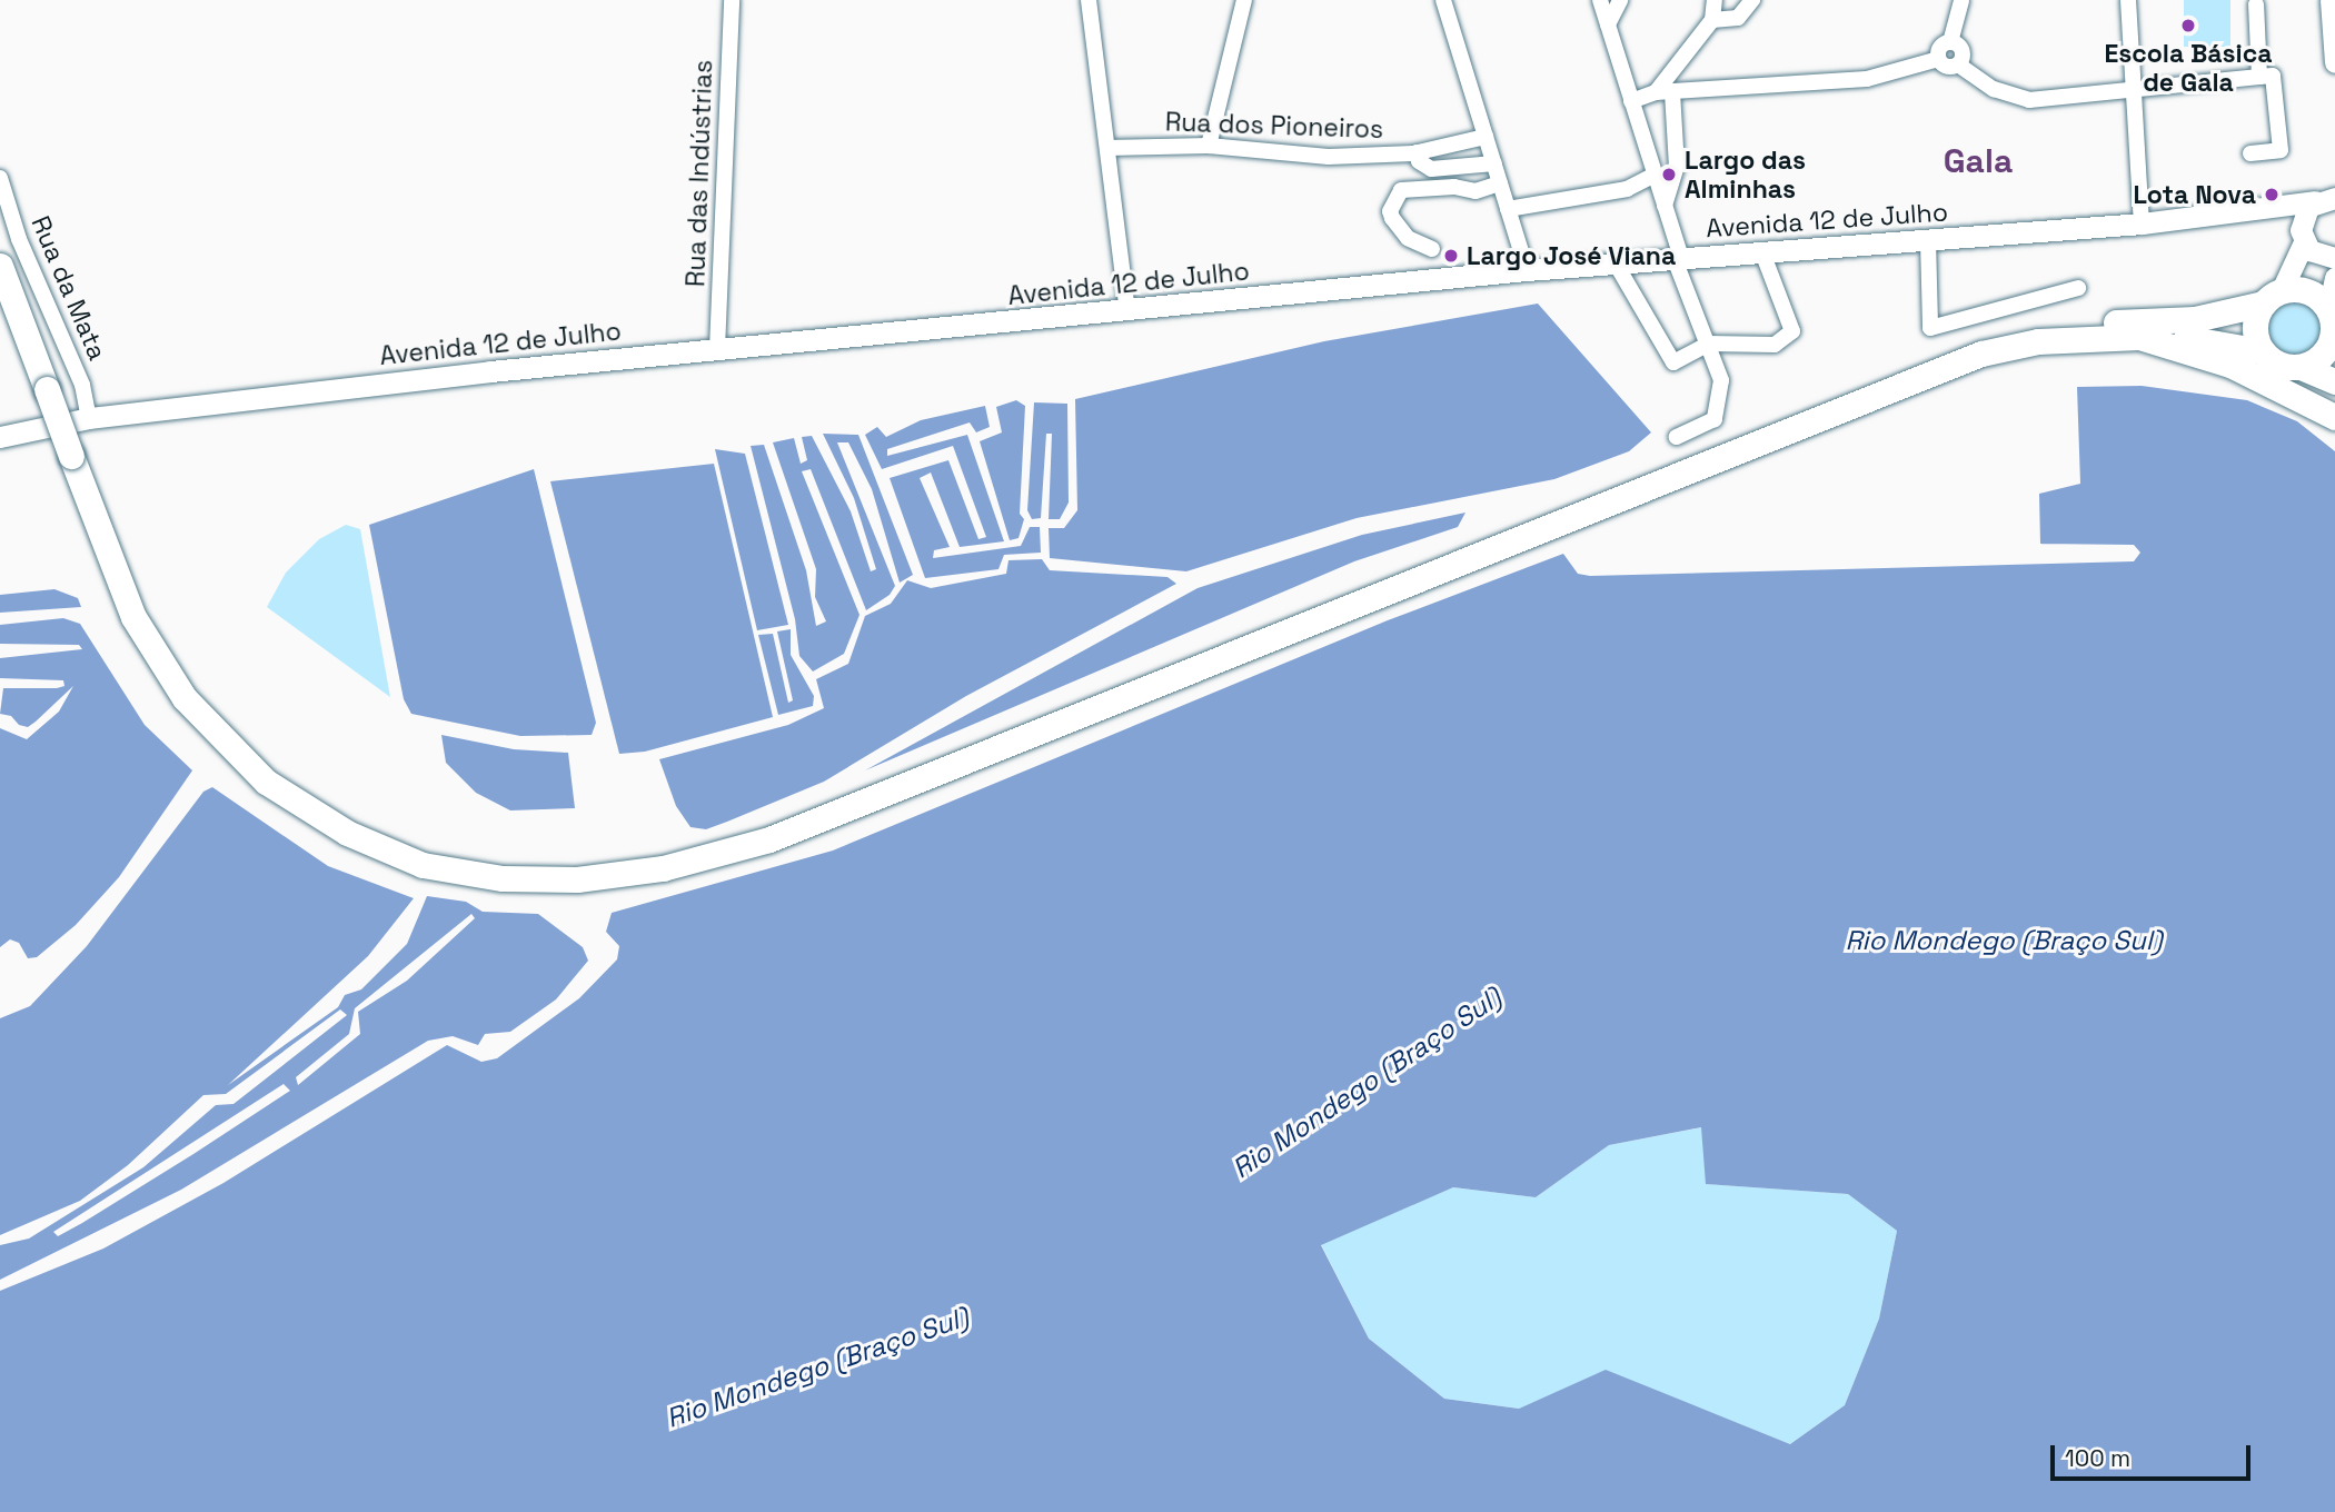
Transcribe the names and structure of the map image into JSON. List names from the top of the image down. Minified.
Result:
{"streets":{"main road":["Avenida 12 de Julho"],"street":["Rua dos Pioneiros","Rua das Indústrias","Rua da Mata"]},"crossings":[["Rua das Indústrias","Avenida 12 de Julho"],["Avenida 12 de Julho","Rua da Mata"]],"districts":["Gala"],"water":["Rio Mondego (Braço Sul)"],"places":["Escola Básica de Gala","Largo das Alminhas","Lota Nova","Largo José Viana"],"scale_bar":"100 m"}
